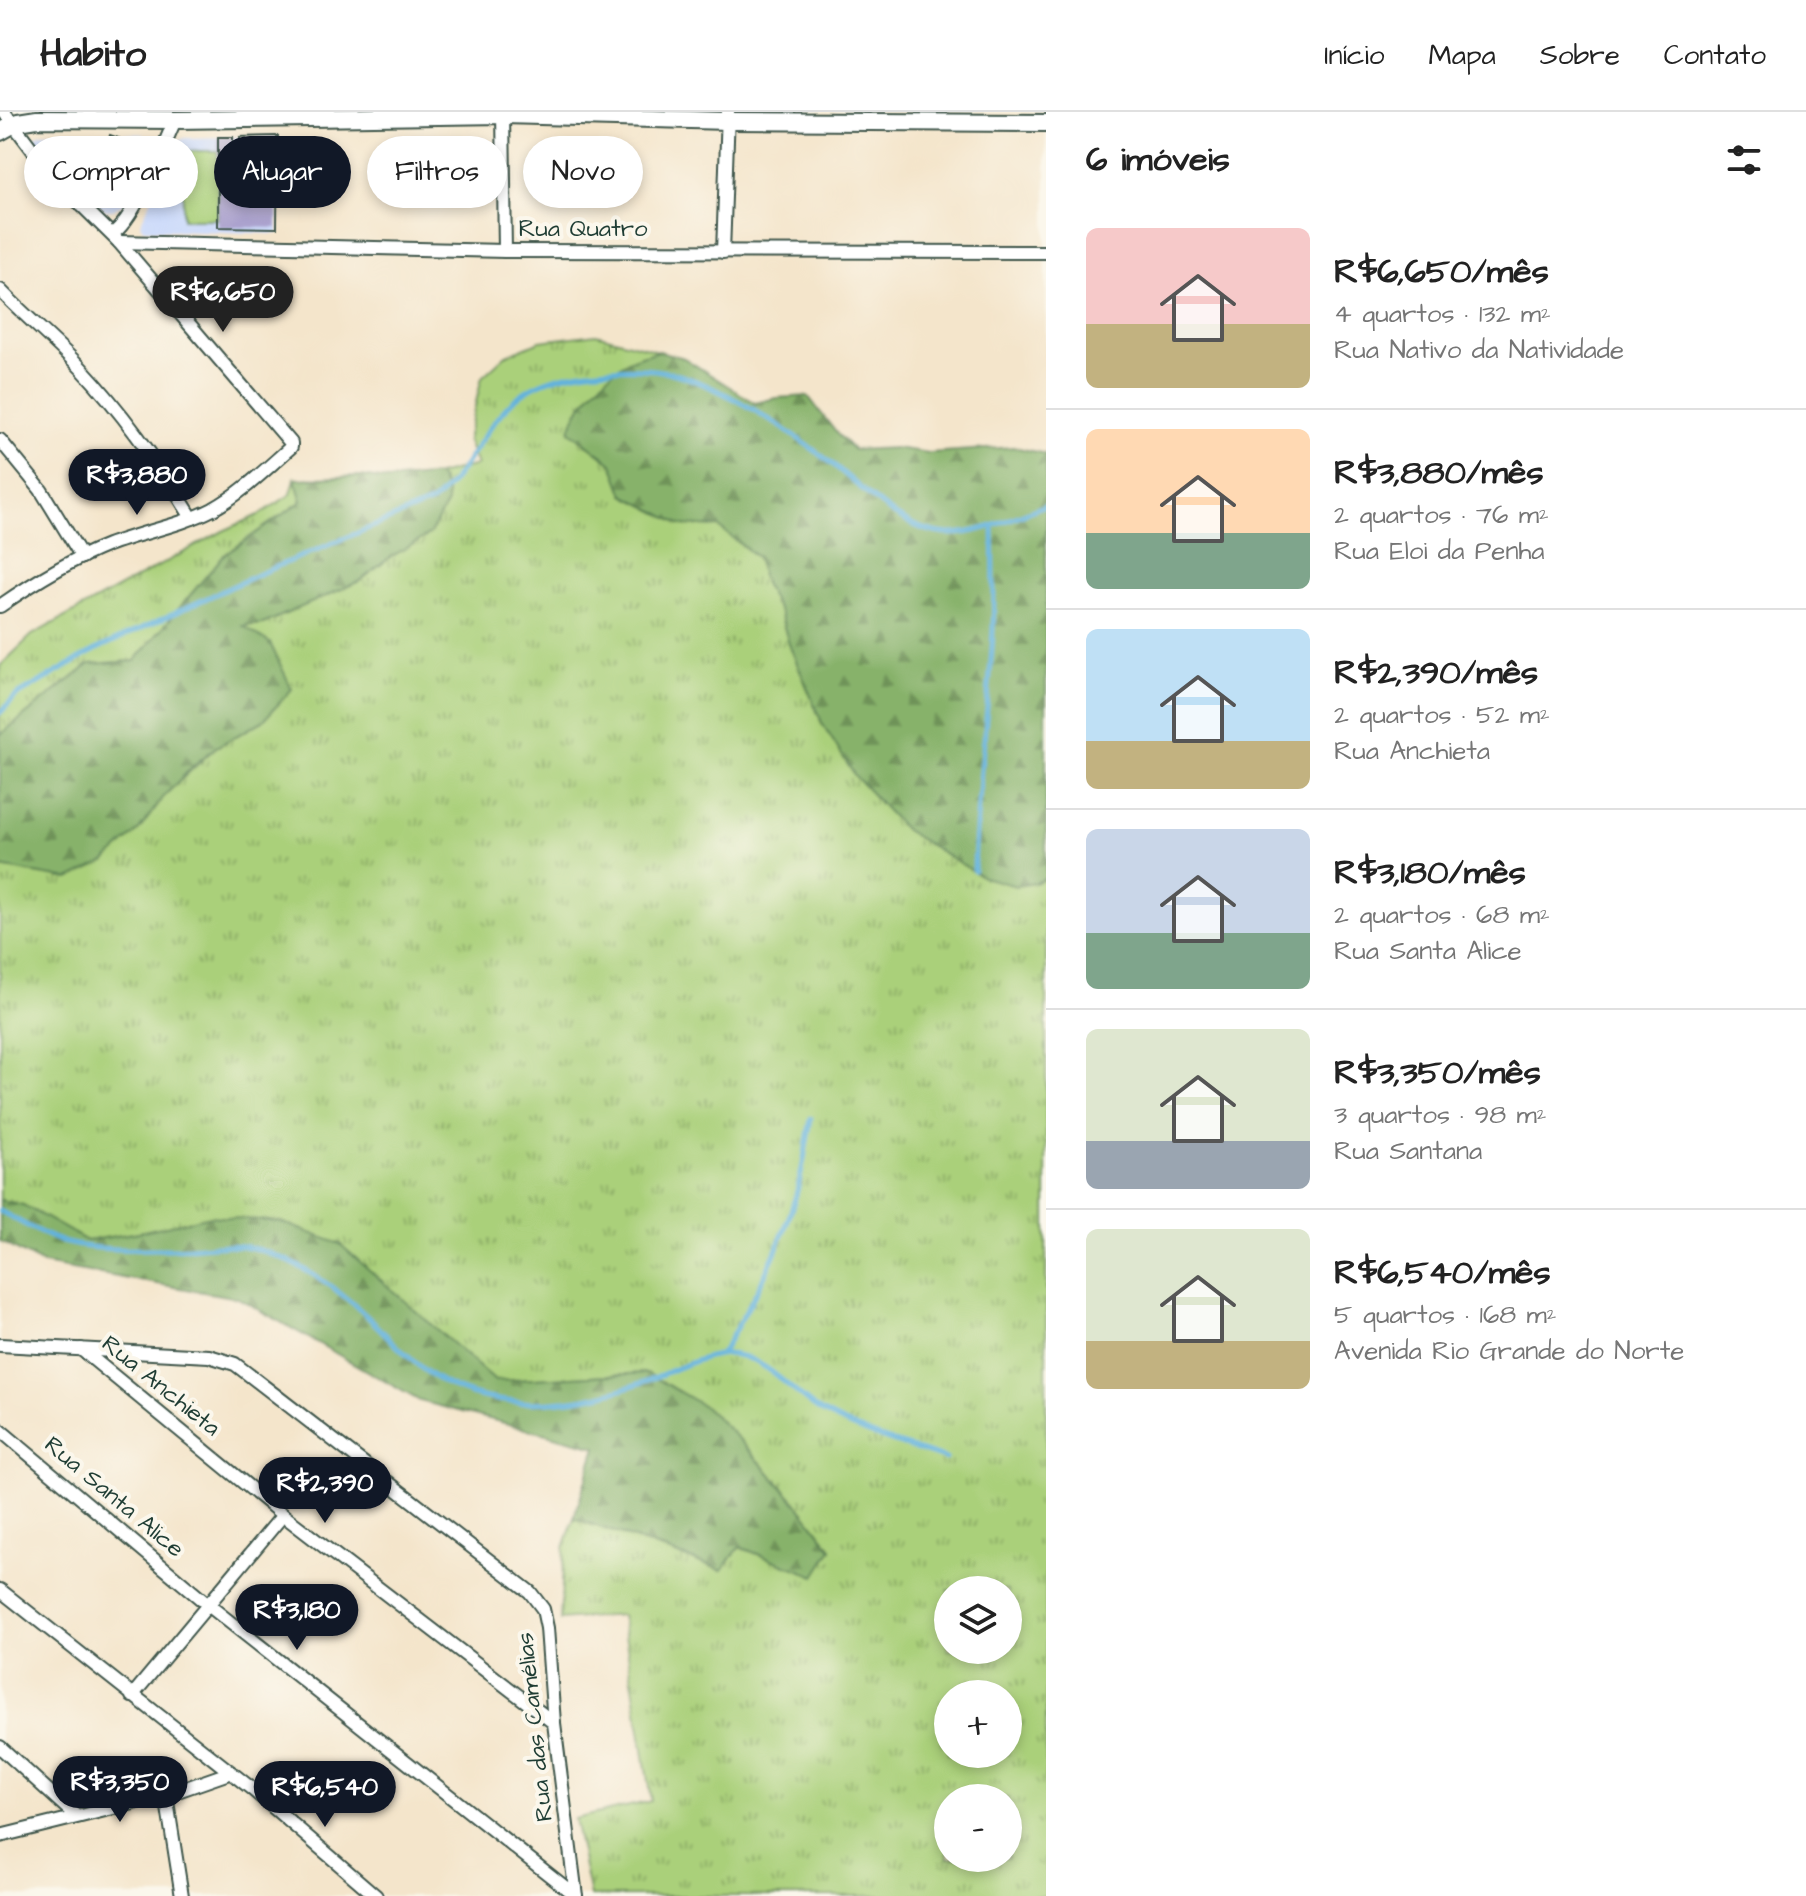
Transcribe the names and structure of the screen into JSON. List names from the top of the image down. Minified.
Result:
{"streets":{"street":["Rua Quatro","Rua Anchieta","Rua Santa Alice","Rua das Camélias"]},"crossings":[["Rua Anchieta","Rua das Camélias"],["Rua Santa Alice","Rua das Camélias"]],"page":{"header":"Habito","nav":["Início","Mapa","Sobre","Contato"],"heading":"6 imóveis","chip":["Comprar","Alugar","Filtros","Novo"],"list":[{"name":"R$6,650/mês","note":"4 quartos · 132 m² · Rua Nativo da Natividade"},{"name":"R$3,880/mês","note":"2 quartos · 76 m² · Rua Eloi da Penha"},{"name":"R$2,390/mês","note":"2 quartos · 52 m² · Rua Anchieta"},{"name":"R$3,180/mês","note":"2 quartos · 68 m² · Rua Santa Alice"},{"name":"R$3,350/mês","note":"3 quartos · 98 m² · Rua Santana"},{"name":"R$6,540/mês","note":"5 quartos · 168 m² · Avenida Rio Grande do Norte"}],"price":["R$6,650","R$3,880","R$2,390","R$3,180","R$3,350","R$6,540"],"map_buttons":["+","−"]}}
